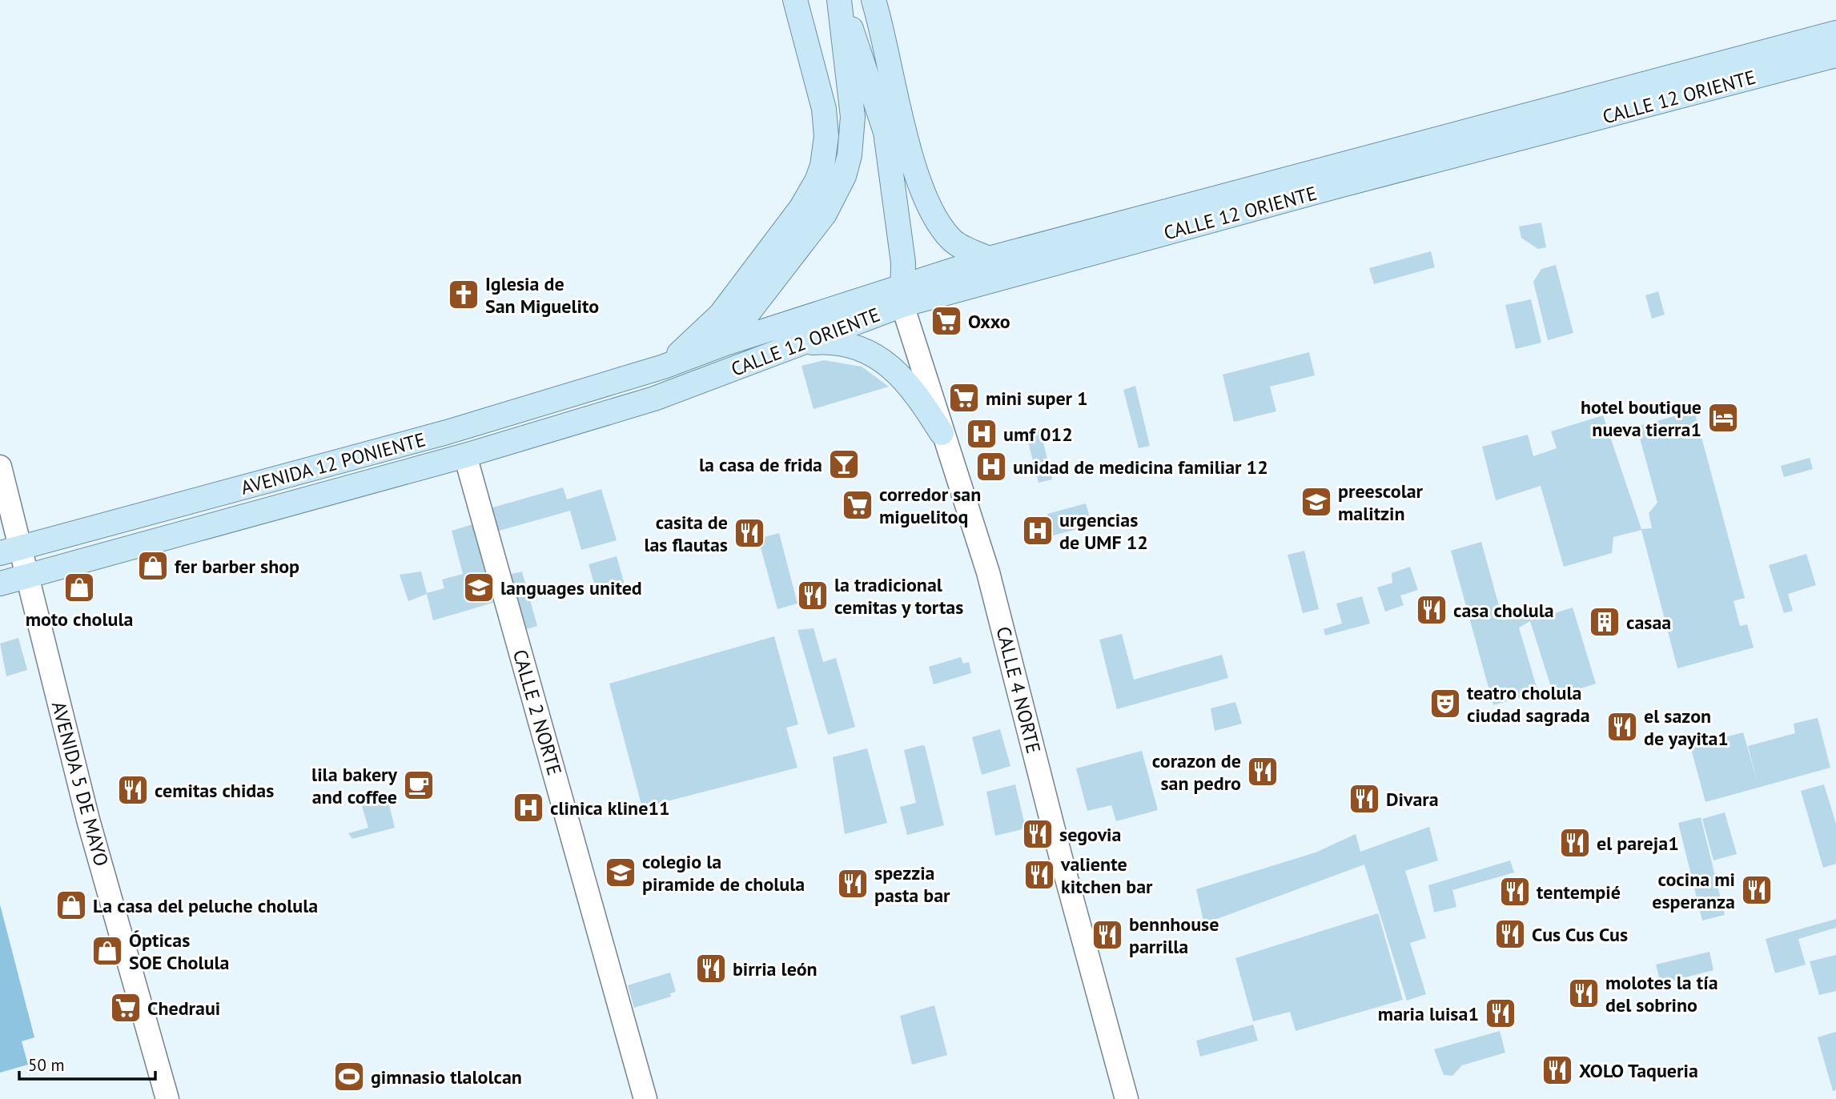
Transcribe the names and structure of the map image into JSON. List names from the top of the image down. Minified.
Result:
{"streets":{"main road":["CALLE 12 ORIENTE","AVENIDA 12 PONIENTE","CALLE 4 NORTE","CALLE 2 NORTE","AVENIDA 5 DE MAYO"]},"crossings":[["CALLE 12 ORIENTE","AVENIDA 12 PONIENTE"],["CALLE 12 ORIENTE","CALLE 4 NORTE"],["AVENIDA 12 PONIENTE","CALLE 2 NORTE"],["AVENIDA 12 PONIENTE","AVENIDA 5 DE MAYO"]],"places":{"church":["Iglesia de San Miguelito"],"supermarket":["Oxxo","mini super 1","corredor san miguelitoq","Chedraui"],"hotel":["hotel boutique nueva tierra1"],"hospital":["umf 012","unidad de medicina familiar 12","urgencias de UMF 12","clinica kline11"],"bar":["la casa de frida"],"school or university":["preescolar malitzin","languages united","colegio la piramide de cholula"],"restaurant":["casita de las flautas","la tradicional cemitas y tortas","casa cholula","el sazon de yayita1","corazon de san pedro","cemitas chidas","Divara","segovia","el pareja1","valiente kitchen bar","spezzia pasta bar","cocina mi esperanza","tentempié","Cus Cus Cus","bennhouse parrilla","birria león","molotes la tía del sobrino","maria luisa1","XOLO Taqueria"],"shop":["fer barber shop","moto cholula","La casa del peluche cholula","Ópticas SOE Cholula"],"building":["casaa"],"theatre":["teatro cholula ciudad sagrada"],"cafe":["lila bakery and coffee"],"sports":["gimnasio tlalolcan"]},"scale_bar":"50 m"}
